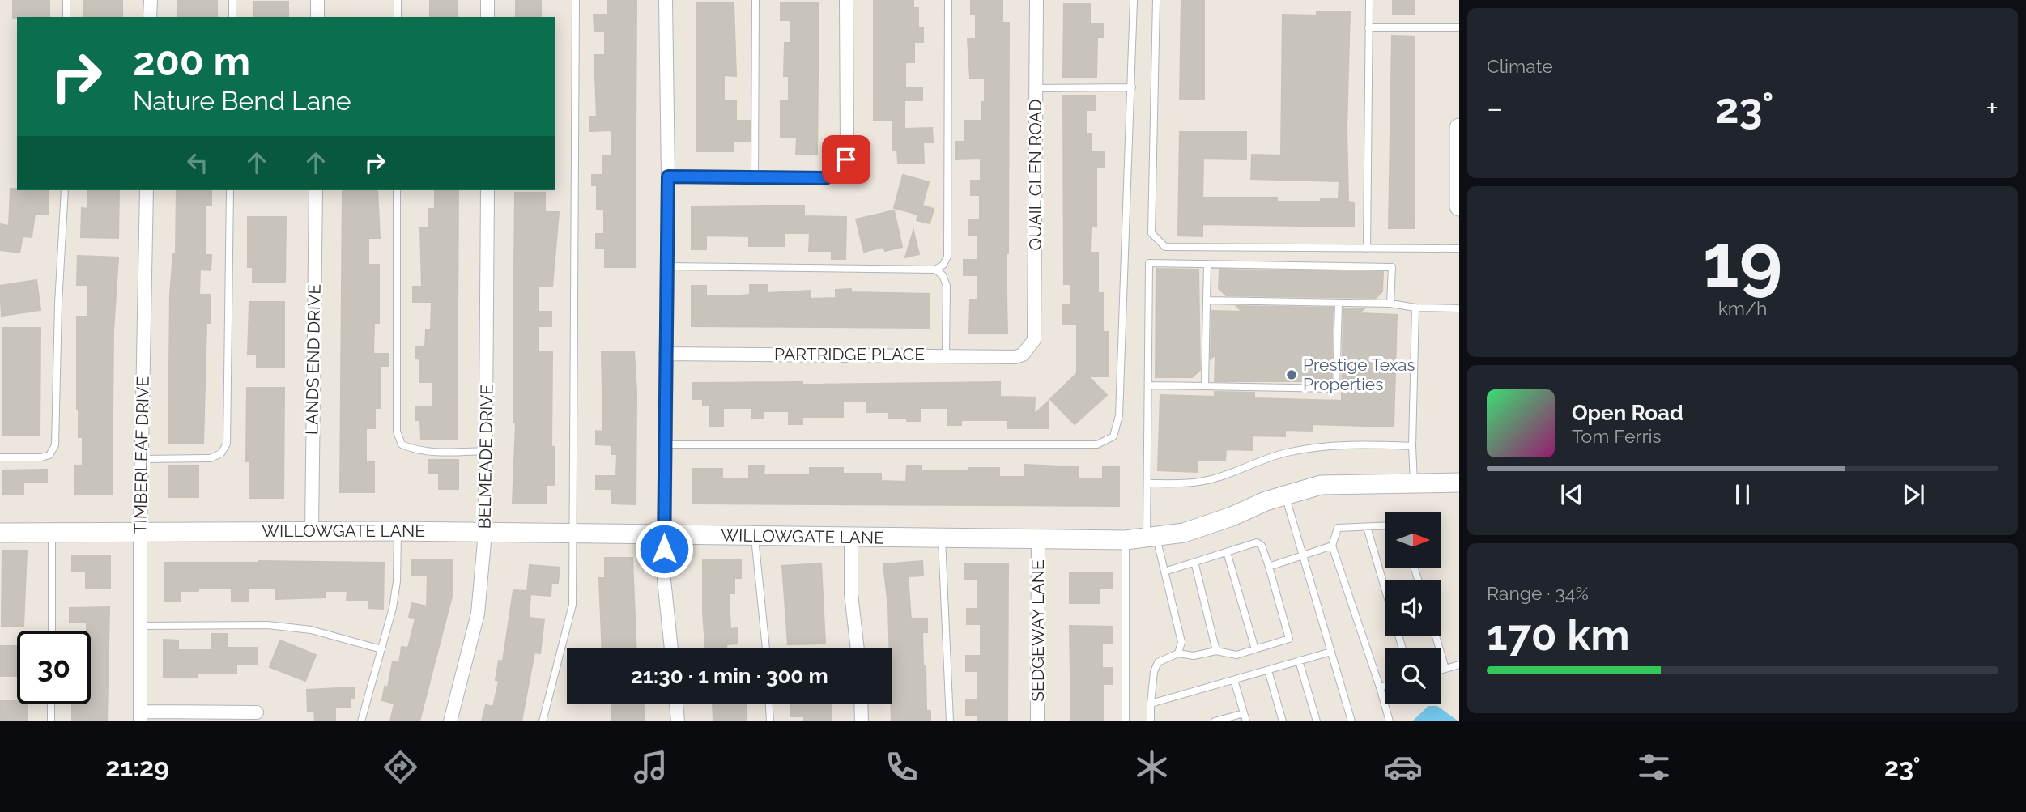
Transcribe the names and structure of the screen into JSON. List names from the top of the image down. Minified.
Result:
{"streets":{"street":["QUAIL GLEN ROAD","PARTRIDGE PLACE","LANDS END DRIVE","TIMBERLEAF DRIVE","BELMEADE DRIVE","WILLOWGATE LANE","SEDGEWAY LANE"]},"crossings":[["QUAIL GLEN ROAD","PARTRIDGE PLACE"],["LANDS END DRIVE","WILLOWGATE LANE"],["TIMBERLEAF DRIVE","WILLOWGATE LANE"],["BELMEADE DRIVE","WILLOWGATE LANE"],["WILLOWGATE LANE","SEDGEWAY LANE"]],"places":["Prestige Texas Properties"],"north":"right","page":{"tile":["Climate",["19","km/h"],["Range · 34%","170 km"]],"turn":["200 m","Nature Bend Lane"],"heat":["−","23°","+"],"song":["Open Road","Tom Ferris"],"limit":"30","trip":"21:30 · 1 min · 300 m","tabs":["21:29","23°"]}}
